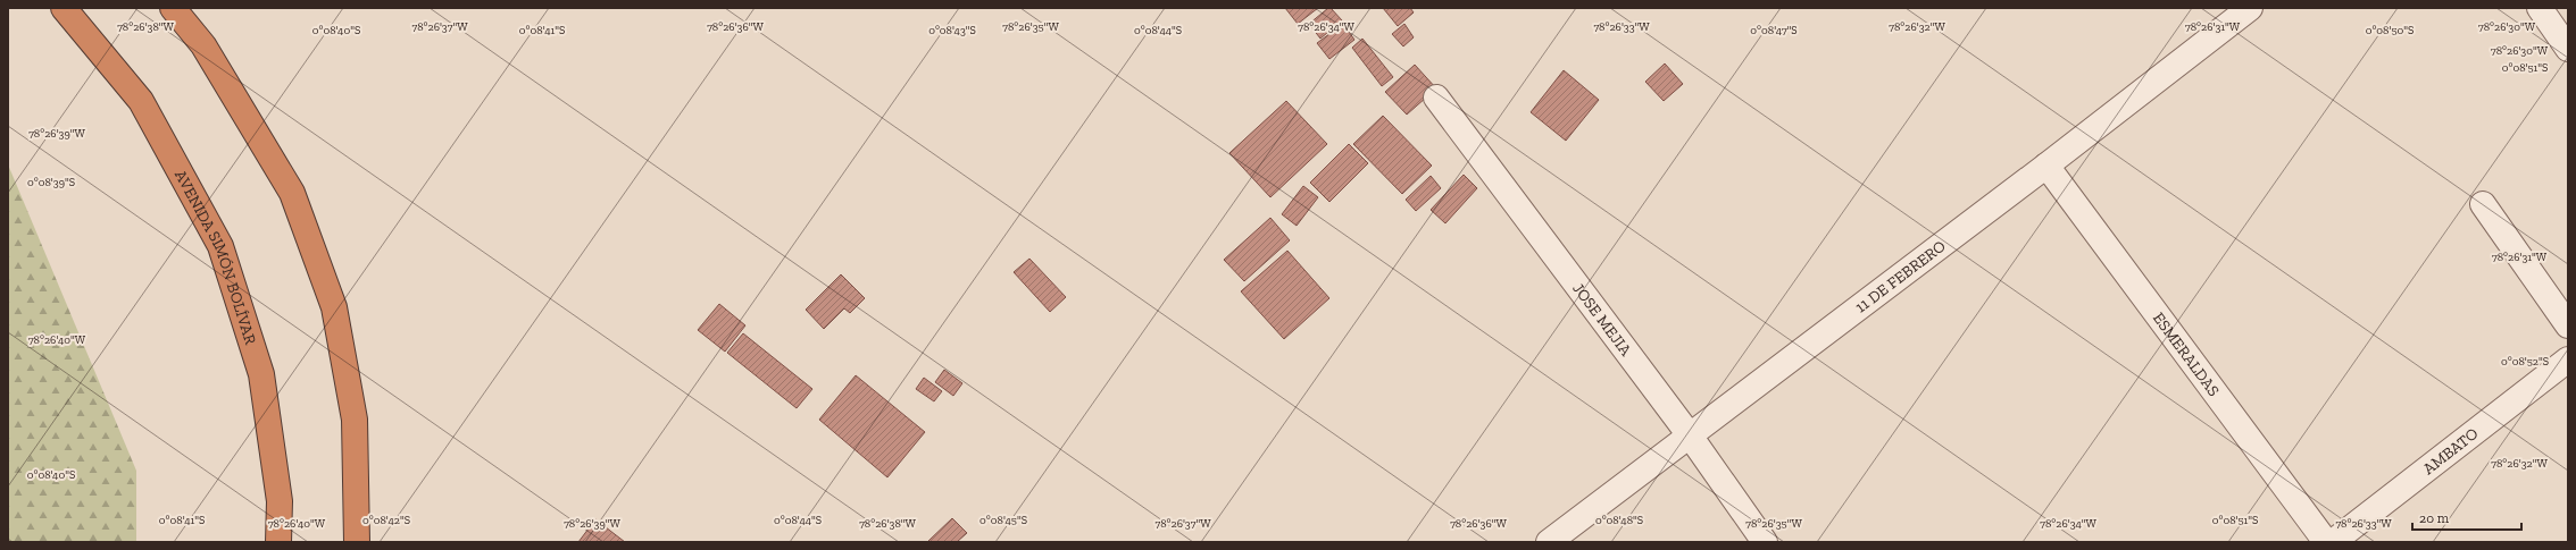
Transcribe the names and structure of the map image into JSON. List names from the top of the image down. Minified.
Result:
{"streets":{"highway":["AVENIDA SIMÓN BOLÍVAR"],"street":["11 DE FEBRERO","JOSE MEJIA","ESMERALDAS","AMBATO"]},"crossings":[["11 DE FEBRERO","JOSE MEJIA"],["11 DE FEBRERO","ESMERALDAS"]],"scale_bar":"20 m","coordinates":["78°26'32\"W","78°26'31\"W","78°26'38\"W","78°26'37\"W","78°26'36\"W","78°26'35\"W","78°26'34\"W","78°26'33\"W","78°26'30\"W","0°08'40\"S","0°08'41\"S","0°08'43\"S","0°08'44\"S","0°08'47\"S","0°08'50\"S","0°08'51\"S","78°26'39\"W","0°08'39\"S","78°26'40\"W","0°08'52\"S","0°08'42\"S","0°08'45\"S","0°08'48\"S"]}
